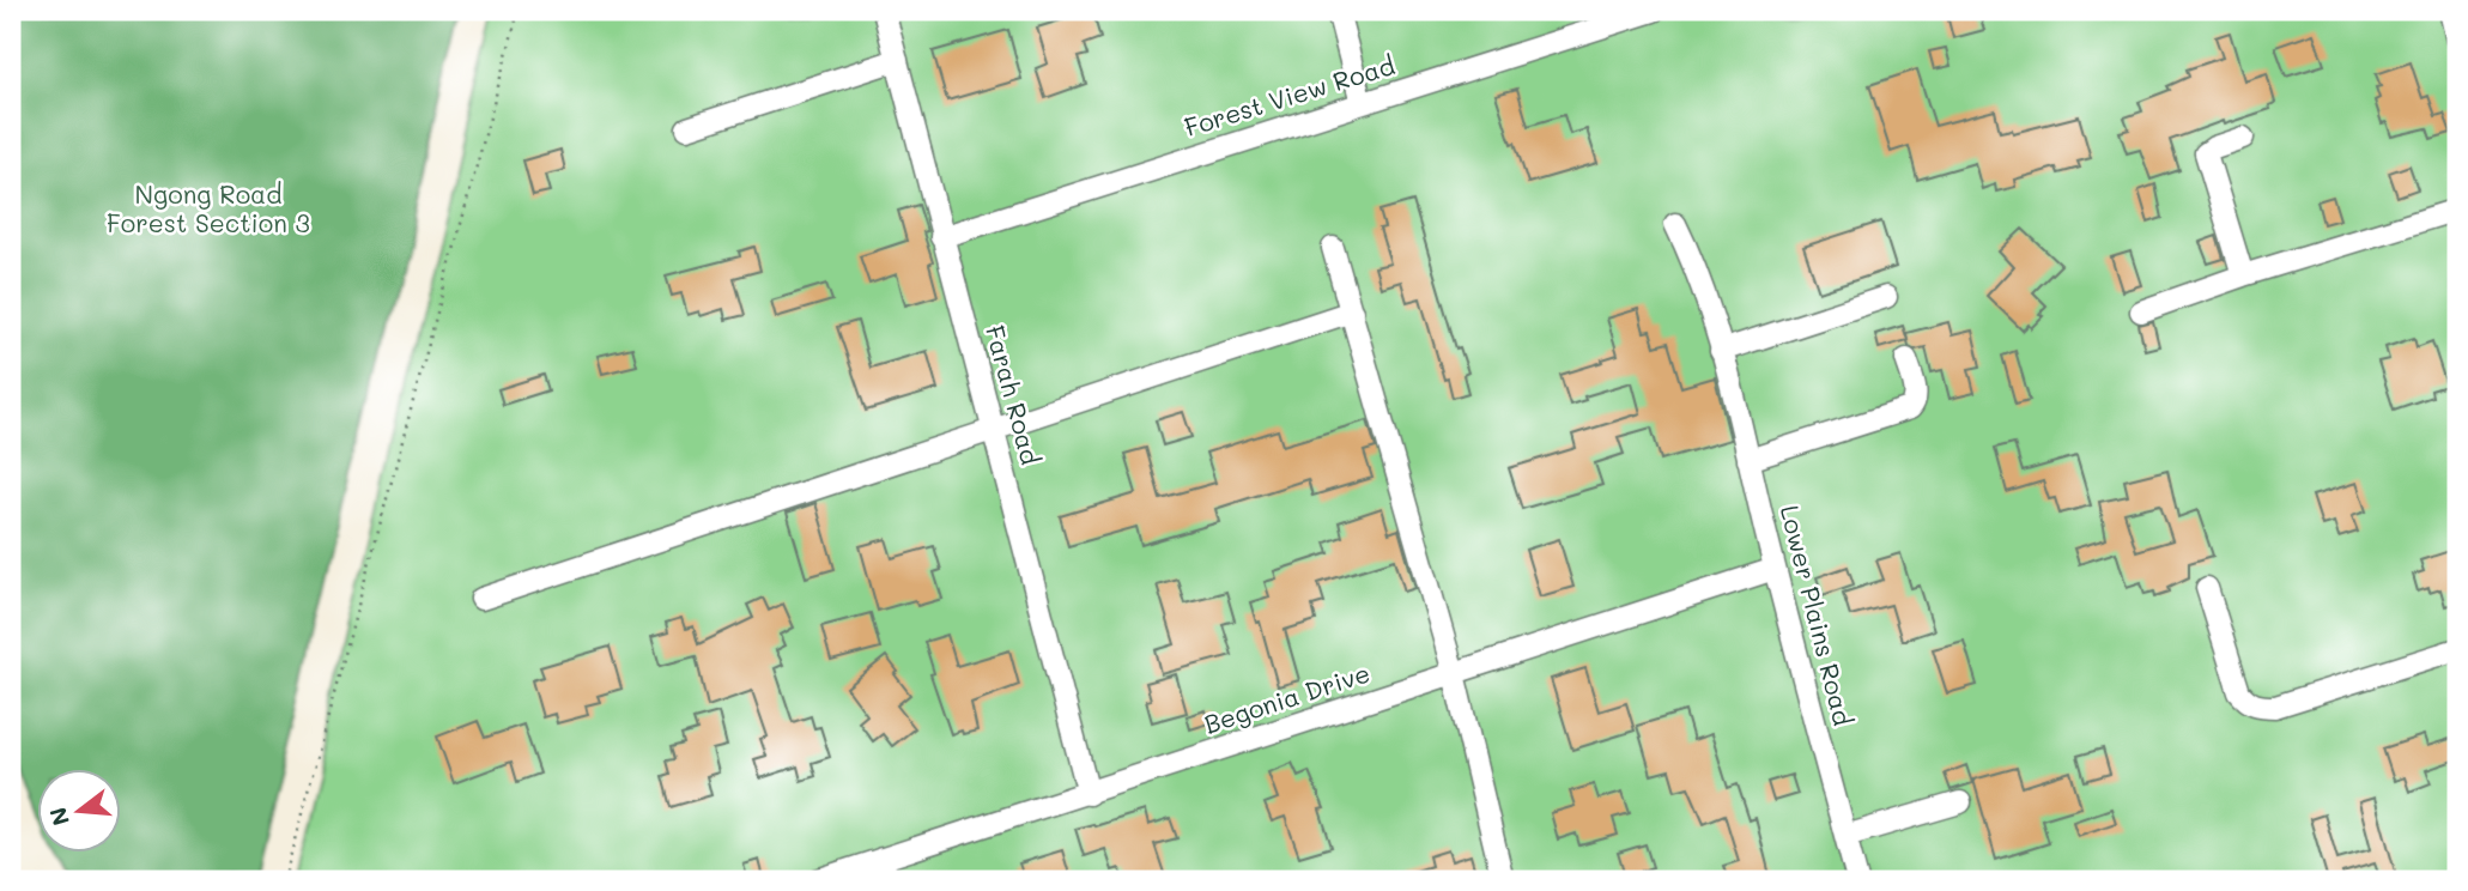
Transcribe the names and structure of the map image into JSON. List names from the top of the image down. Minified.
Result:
{"streets":{"street":["Forest View Road","Farah Road","Lower Plains Road","Begonia Drive"]},"crossings":[["Forest View Road","Farah Road"],["Farah Road","Begonia Drive"],["Lower Plains Road","Begonia Drive"]],"parks":["Ngong Road Forest Section 3"],"north":"left"}
